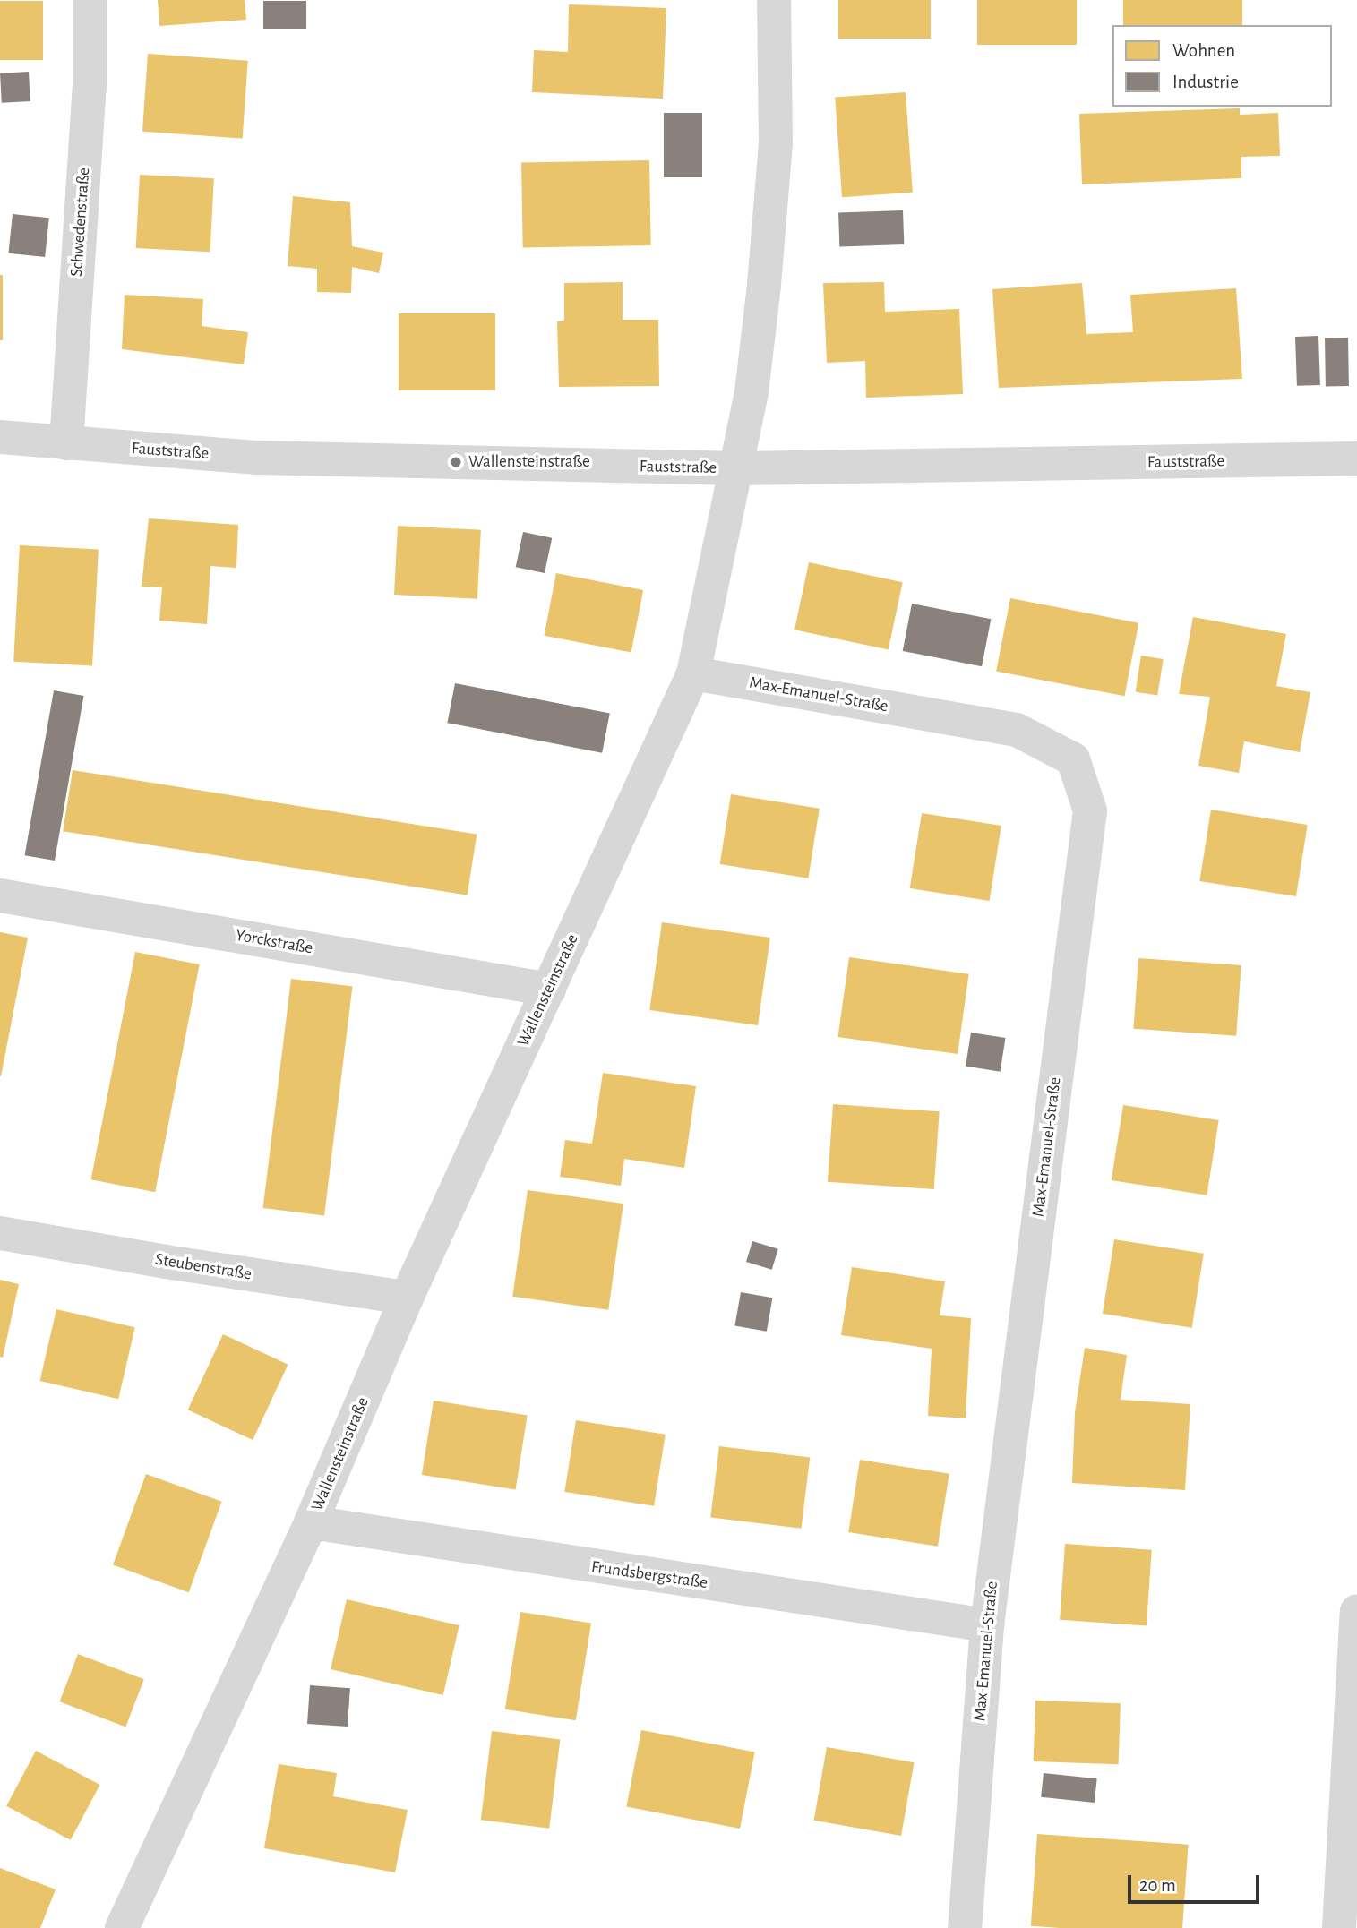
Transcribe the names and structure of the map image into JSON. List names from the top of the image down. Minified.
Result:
{"streets":{"street":["Schwedenstraße","Fauststraße","Max-Emanuel-Straße","Yorckstraße","Wallensteinstraße","Steubenstraße","Frundsbergstraße"]},"crossings":[["Schwedenstraße","Fauststraße"],["Fauststraße","Wallensteinstraße"],["Max-Emanuel-Straße","Wallensteinstraße"],["Max-Emanuel-Straße","Frundsbergstraße"],["Yorckstraße","Wallensteinstraße"],["Wallensteinstraße","Steubenstraße"],["Wallensteinstraße","Frundsbergstraße"]],"places":["Wallensteinstraße"],"legend":["Wohnen","Industrie"],"scale_bar":"20 m"}
